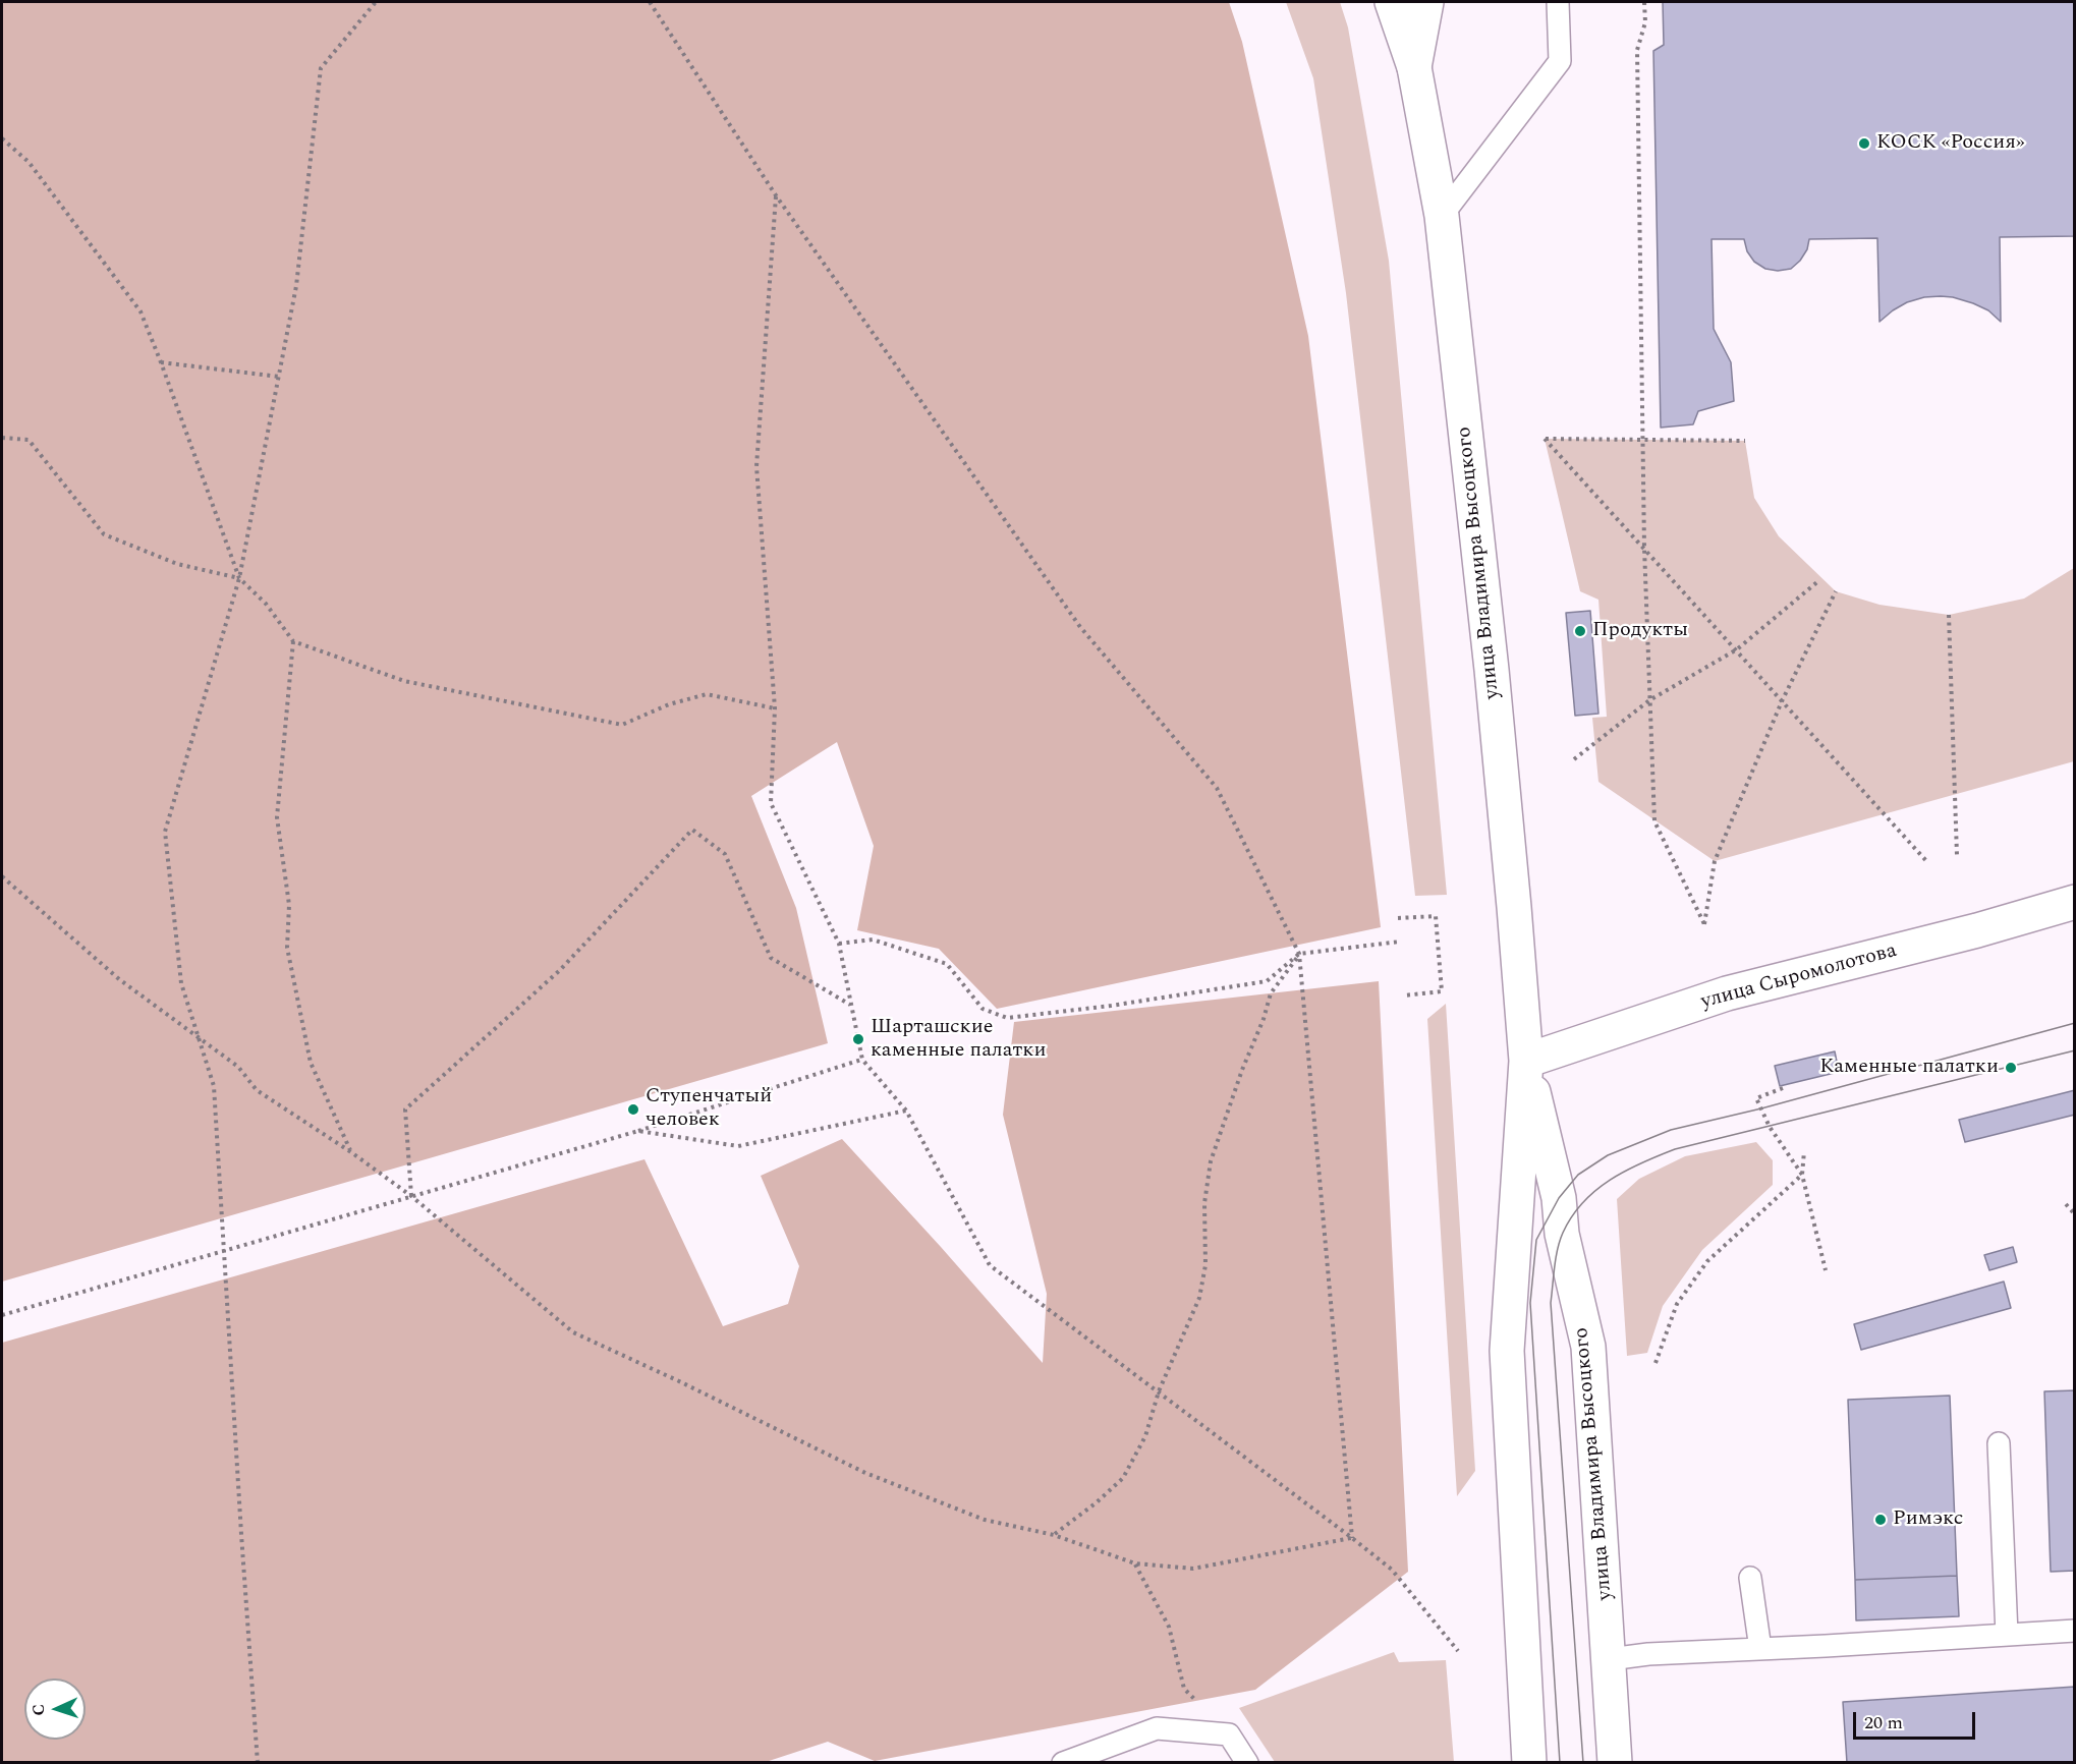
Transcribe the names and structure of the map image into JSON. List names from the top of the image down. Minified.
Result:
{"streets":{"main road":["улица Владимира Высоцкого","улица Сыромолотова"]},"crossings":[["улица Владимира Высоцкого","улица Сыромолотова"]],"places":["КОСК «Россия»","Продукты","Шарташские каменные палатки","Каменные палатки","Ступенчатый человек","Римэкс"],"scale_bar":"20 m","north":"left"}
